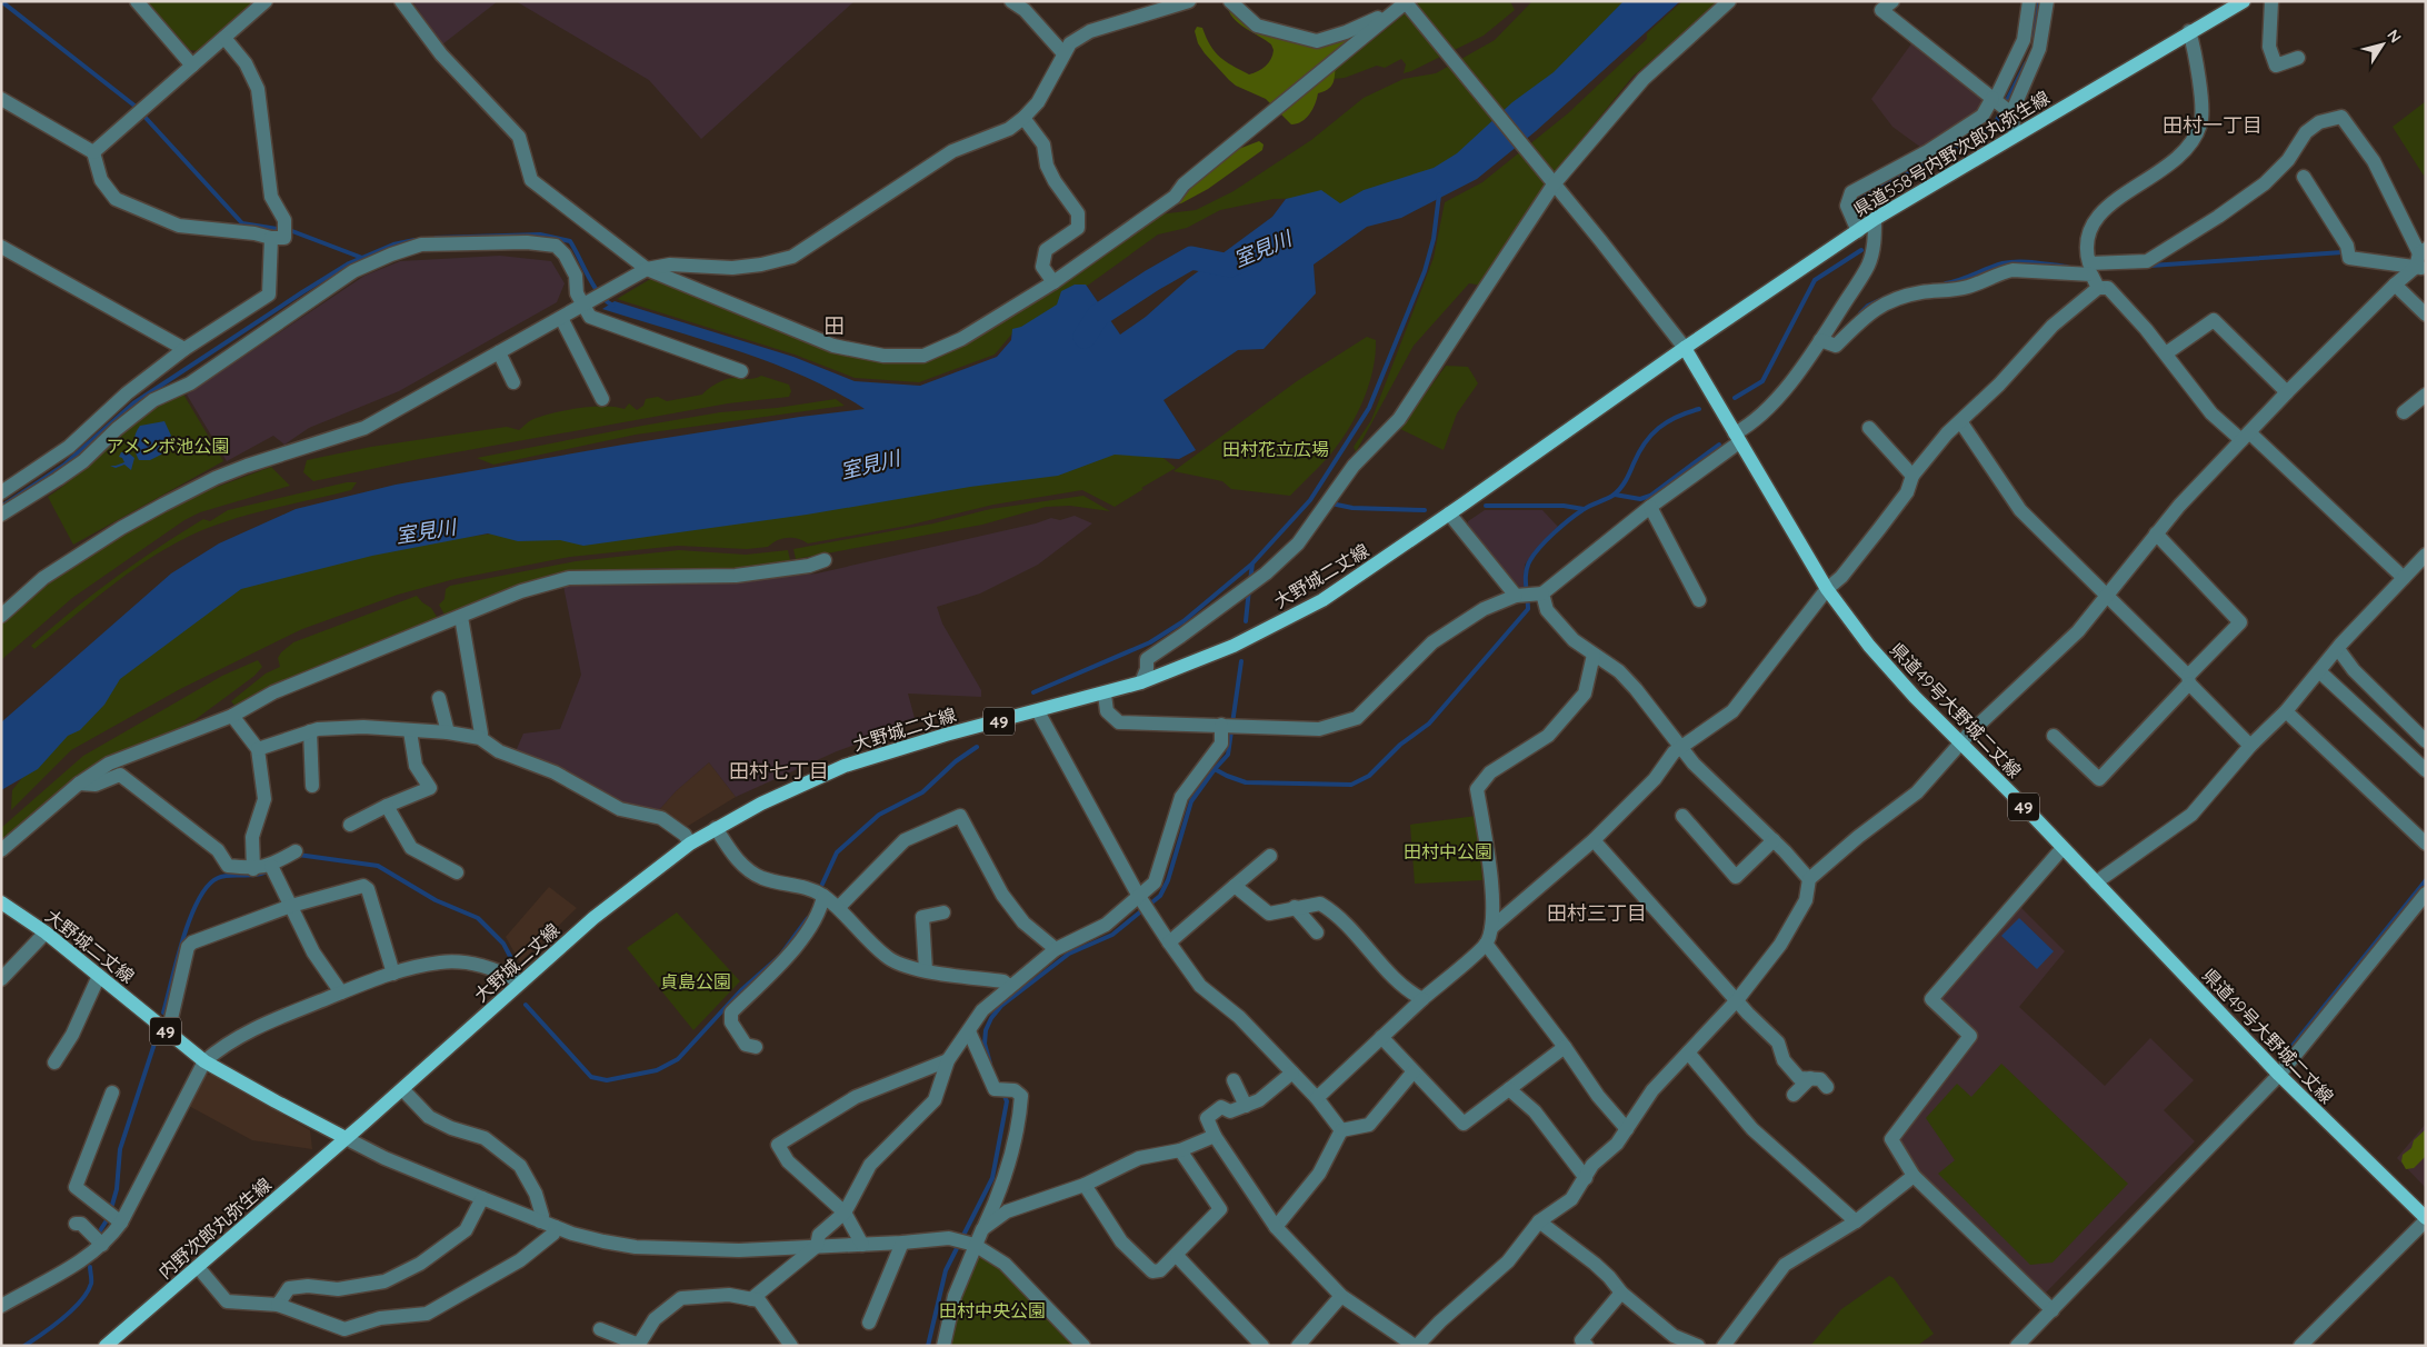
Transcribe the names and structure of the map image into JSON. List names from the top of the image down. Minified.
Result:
{"streets":{"main road":["県道558号内野次郎丸弥生線","大野城二丈線","県道49号大野城二丈線","49","内野次郎丸弥生線"]},"crossings":[["県道558号内野次郎丸弥生線","大野城二丈線"],["県道558号内野次郎丸弥生線","県道49号大野城二丈線"],["大野城二丈線","県道49号大野城二丈線"],["大野城二丈線","内野次郎丸弥生線"]],"districts":["田村一丁目","田","田村七丁目","田村三丁目"],"water":["室見川"],"parks":["アメンボ池公園","田村花立広場","田村中公園","貞島公園","田村中央公園"],"north":"top right"}
